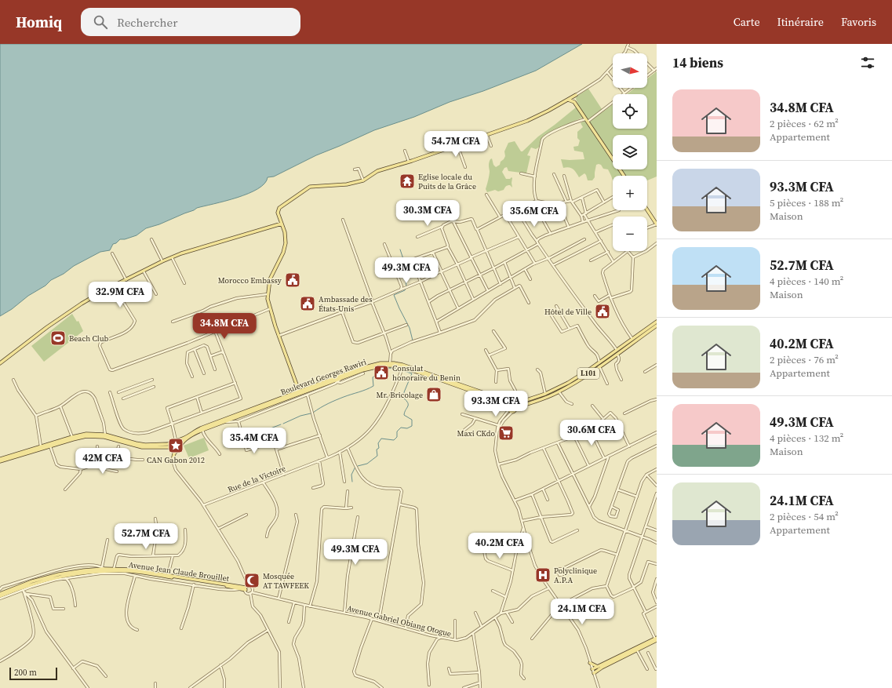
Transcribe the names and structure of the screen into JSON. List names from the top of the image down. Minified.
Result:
{"streets":{"main road":["L101","Boulevard Georges Rawiri","Avenue Jean Claude Brouillet"],"street":["Rue de la Victoire","Avenue Gabriel Obiang Otogue"]},"crossings":[["L101","Boulevard Georges Rawiri"],["Boulevard Georges Rawiri","Rue de la Victoire"]],"places":{"temple":["Eglise locale du Puits de la Grâce"],"public building":["Morocco Embassy","Ambassade des États-Unis","Hôtel de Ville","Consulat honoraire du Benin"],"sports":["Beach Club"],"shop":["Mr. Bricolage"],"supermarket":["Maxi CKdo"],"place":["CAN Gabon 2012"],"hospital":["Polyclinique A.P.A"],"mosque":["Mosquée AT TAWFEEK"]},"scale_bar":"200 m","north":"right","page":{"header":"Homiq","search":"Rechercher","nav":["Carte","Itinéraire","Favoris"],"heading":"14 biens","map_buttons":["+","−"],"list":[{"name":"34.8M CFA","note":"2 pièces · 62 m² · Appartement"},{"name":"93.3M CFA","note":"5 pièces · 188 m² · Maison"},{"name":"52.7M CFA","note":"4 pièces · 140 m² · Maison"},{"name":"40.2M CFA","note":"2 pièces · 76 m² · Appartement"},{"name":"49.3M CFA","note":"4 pièces · 132 m² · Maison"},{"name":"24.1M CFA","note":"2 pièces · 54 m² · Appartement"}],"price":["54.7M CFA","30.3M CFA","35.6M CFA","49.3M CFA","32.9M CFA","34.8M CFA","93.3M CFA","30.6M CFA","35.4M CFA","42M CFA","52.7M CFA","40.2M CFA","49.3M CFA","24.1M CFA"],"scale":"200 m"}}
